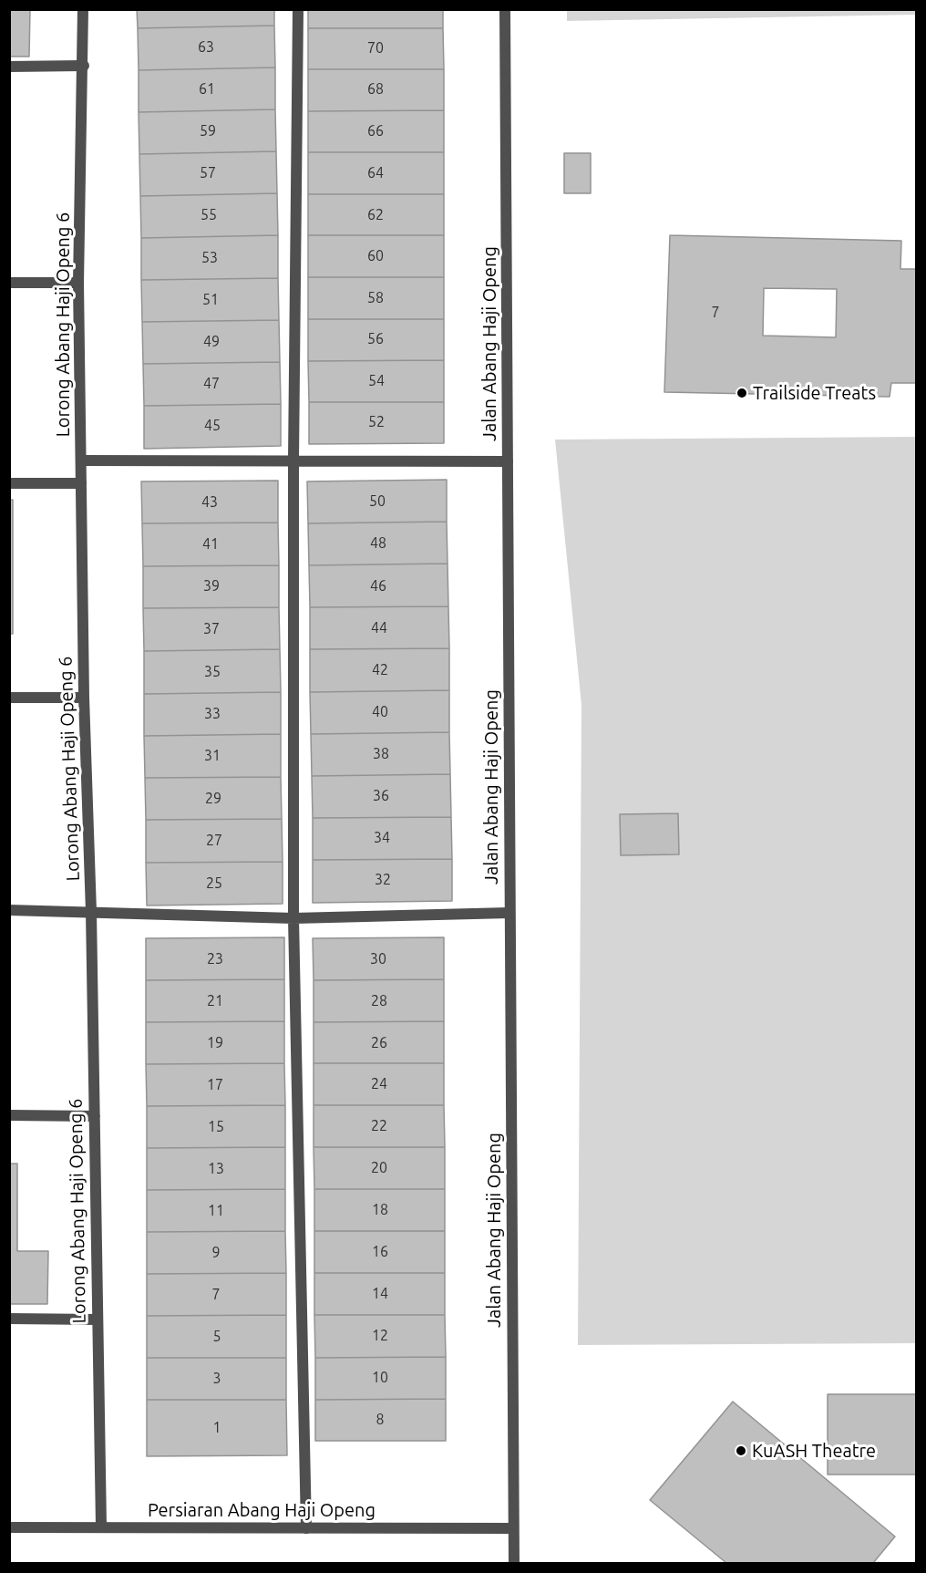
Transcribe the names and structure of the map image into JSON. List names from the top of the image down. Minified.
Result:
{"streets":{"street":["Lorong Abang Haji Openg 6","Jalan Abang Haji Openg","Persiaran Abang Haji Openg"]},"crossings":[["Lorong Abang Haji Openg 6","Persiaran Abang Haji Openg"],["Jalan Abang Haji Openg","Persiaran Abang Haji Openg"]],"places":["Trailside Treats","KuASH Theatre"],"house_numbers":["63","70","61","68","59","66","57","64","55","62","60","53","58","51","7","56","49","54","47","52","45","50","43","48","41","39","46","44","37","42","35","40","33","38","31","36","29","34","27","32","25","23","30","21","28","19","26","24","17","22","15","20","13","18","11","16","9","14","7","12","5","10","3","8","1"]}
